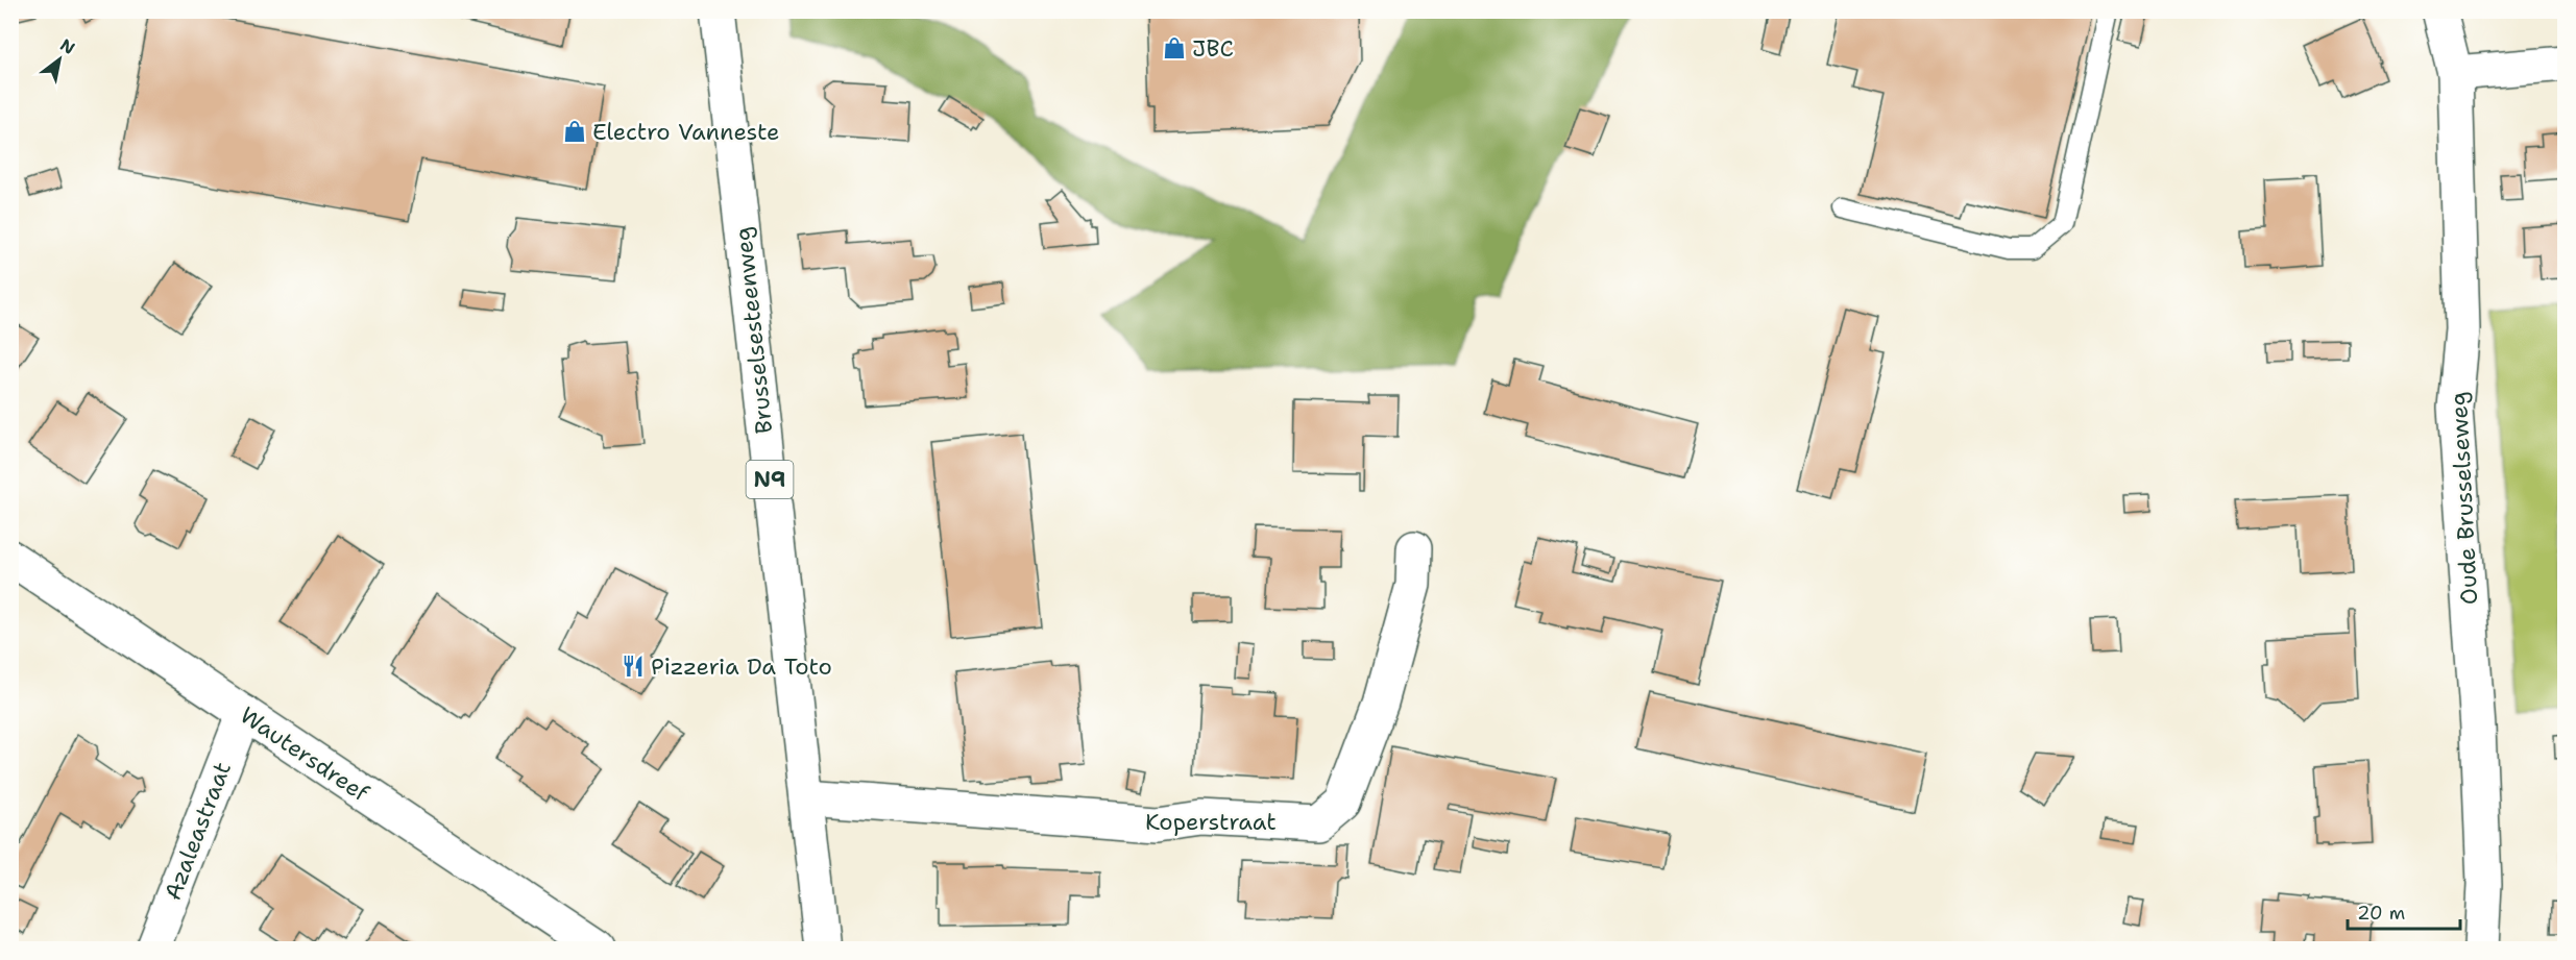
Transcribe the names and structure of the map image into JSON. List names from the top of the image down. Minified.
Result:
{"streets":{"street":["Brusselsesteenweg","N9","Oude Brusselseweg","Wautersdreef","Koperstraat","Azaleastraat"]},"crossings":[["Brusselsesteenweg","Koperstraat"],["Wautersdreef","Azaleastraat"]],"places":{"shop":["JBC","Electro Vanneste"],"restaurant":["Pizzeria Da Toto"]},"scale_bar":"20 m","north":"top right"}
